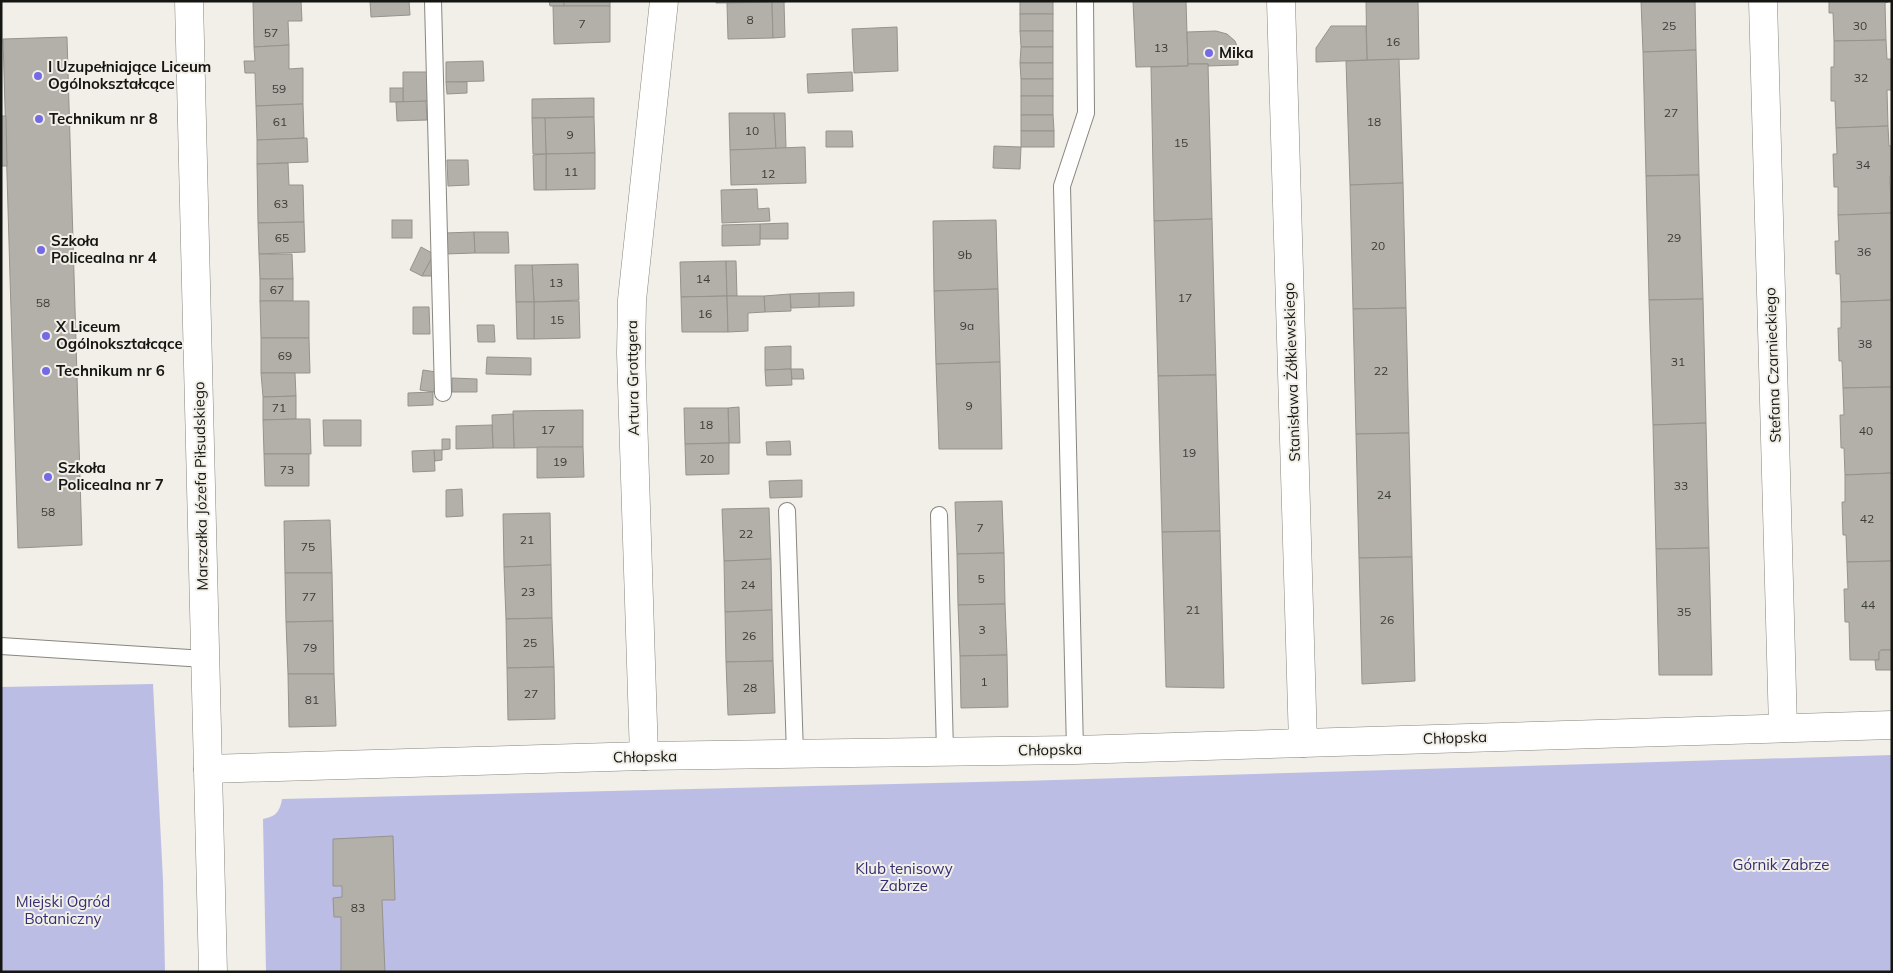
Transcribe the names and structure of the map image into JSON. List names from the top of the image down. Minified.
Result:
{"streets":{"street":["Stefana Czarnieckiego","Stanisława Żółkiewskiego","Artura Grottgera","Marszałka Józefa Piłsudskiego","Chłopska"]},"crossings":[["Stefana Czarnieckiego","Chłopska"],["Stanisława Żółkiewskiego","Chłopska"],["Artura Grottgera","Chłopska"],["Marszałka Józefa Piłsudskiego","Chłopska"]],"parks":["Górnik Zabrze","Klub tenisowy Zabrze","Miejski Ogród Botaniczny"],"places":["Mika","I Uzupełniające Liceum Ogólnokształcące","Technikum nr 8","Szkoła Policealna nr 4","X Liceum Ogólnokształcące","Technikum nr 6","Szkoła Policealna nr 7"],"house_numbers":["8","7","25","30","57","16","13","32","59","27","61","18","10","9","15","34","11","12","63","65","29","20","36","9b","14","13","67","17","58","16","15","9a","38","69","31","22","9","71","18","17","40","19","20","19","73","33","24","58","42","7","22","21","75","5","24","23","77","44","21","35","26","3","26","25","79","1","28","27","81","83"]}
